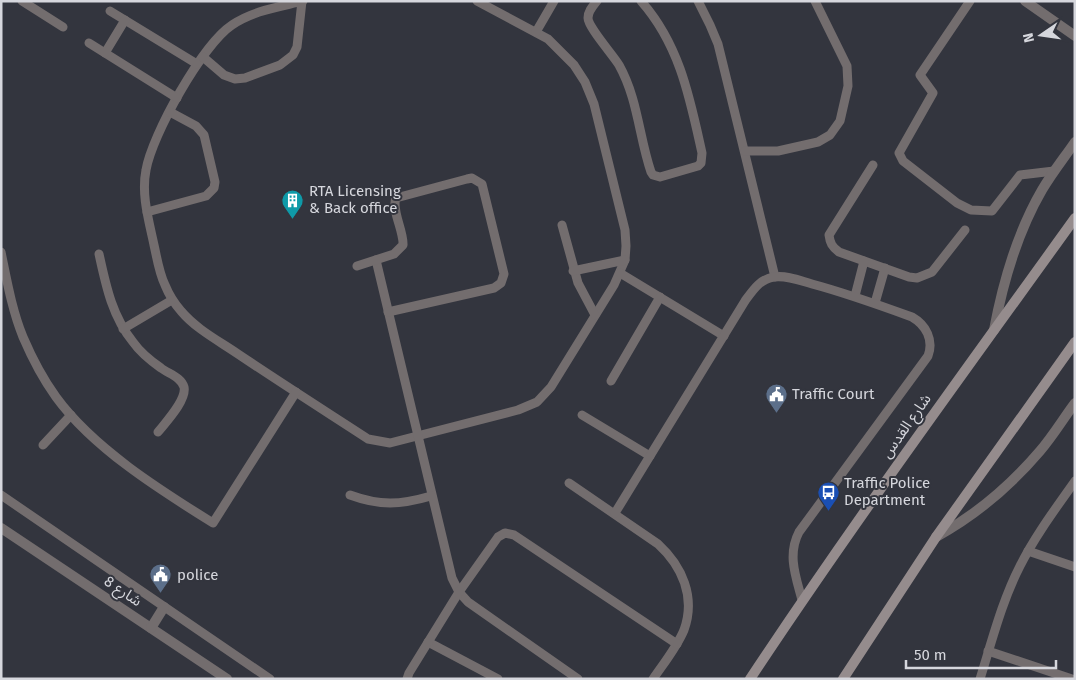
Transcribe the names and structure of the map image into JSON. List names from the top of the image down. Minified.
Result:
{"streets":{"main road":["شارع القدس"],"street":["شارع 8"]},"places":{"building":["RTA Licensing & Back office"],"public building":["Traffic Court","police"],"bus stop":["Traffic Police Department"]},"scale_bar":"50 m","north":"left"}
